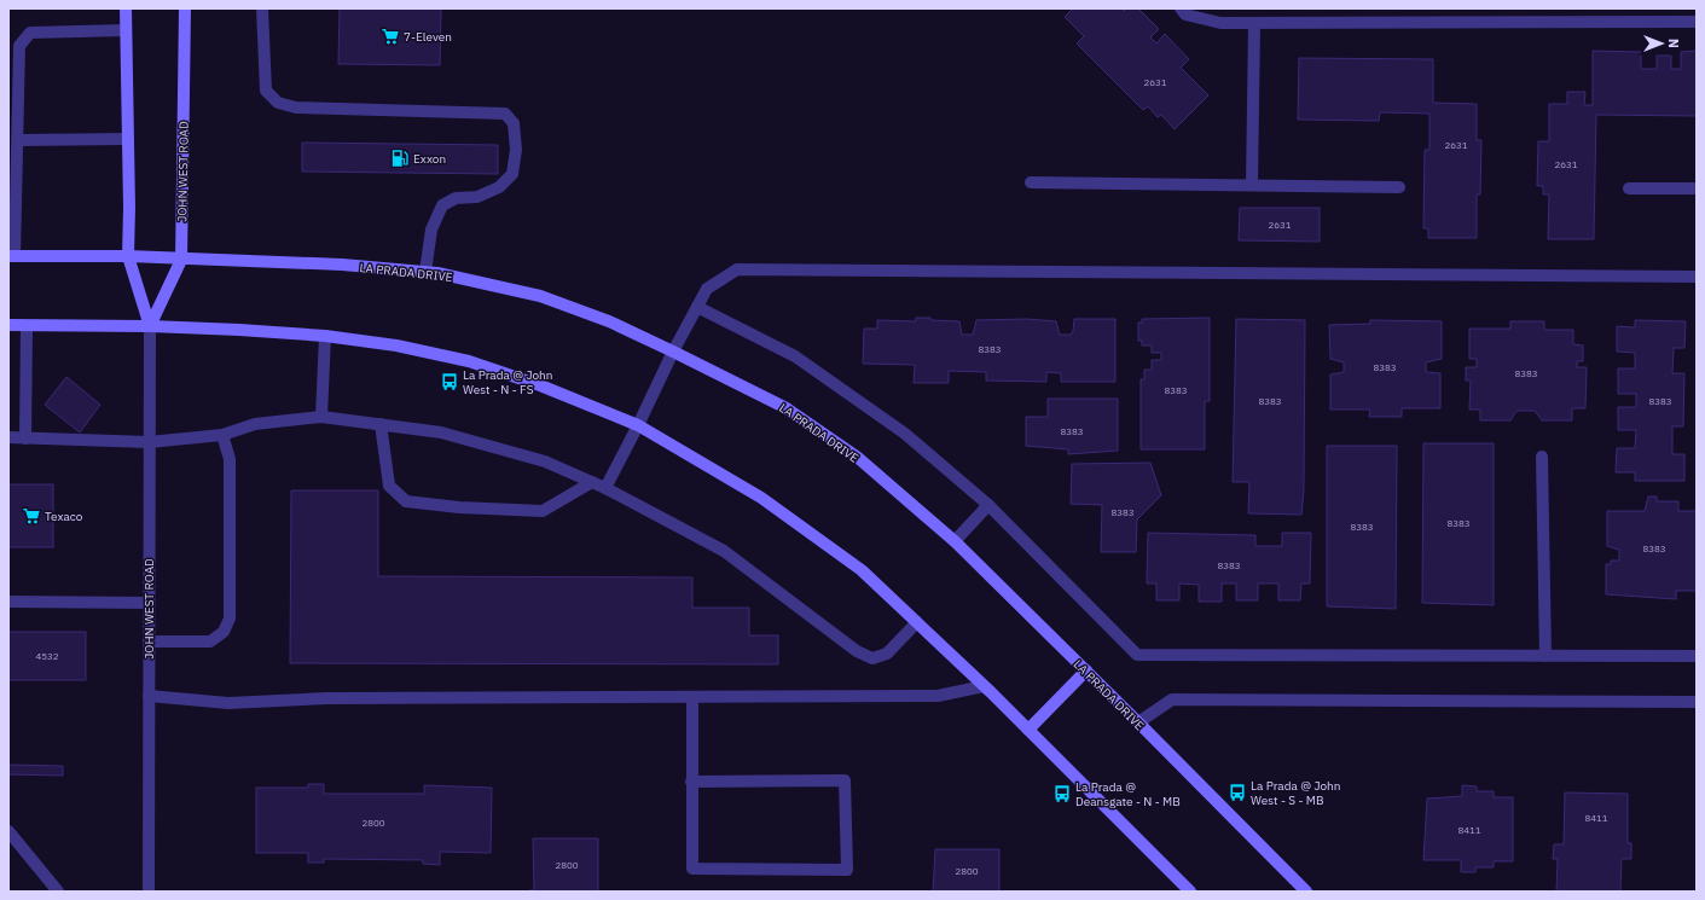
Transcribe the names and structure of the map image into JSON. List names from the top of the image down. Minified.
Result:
{"streets":{"main road":["JOHN WEST ROAD","LA PRADA DRIVE"]},"crossings":[["JOHN WEST ROAD","LA PRADA DRIVE"]],"places":{"supermarket":["7-Eleven","Texaco"],"fuel station":["Exxon"],"bus stop":["La Prada @ John West - N - FS","La Prada @ John West - S - MB","La Prada @ Deansgate - N - MB"]},"house_numbers":["2631","2631","2631","2631","8383","8383","8383","8383","8383","8383","8383","8383","8383","8383","8383","8383","4532","8411","2800","8411","2800","2800"],"north":"right"}
